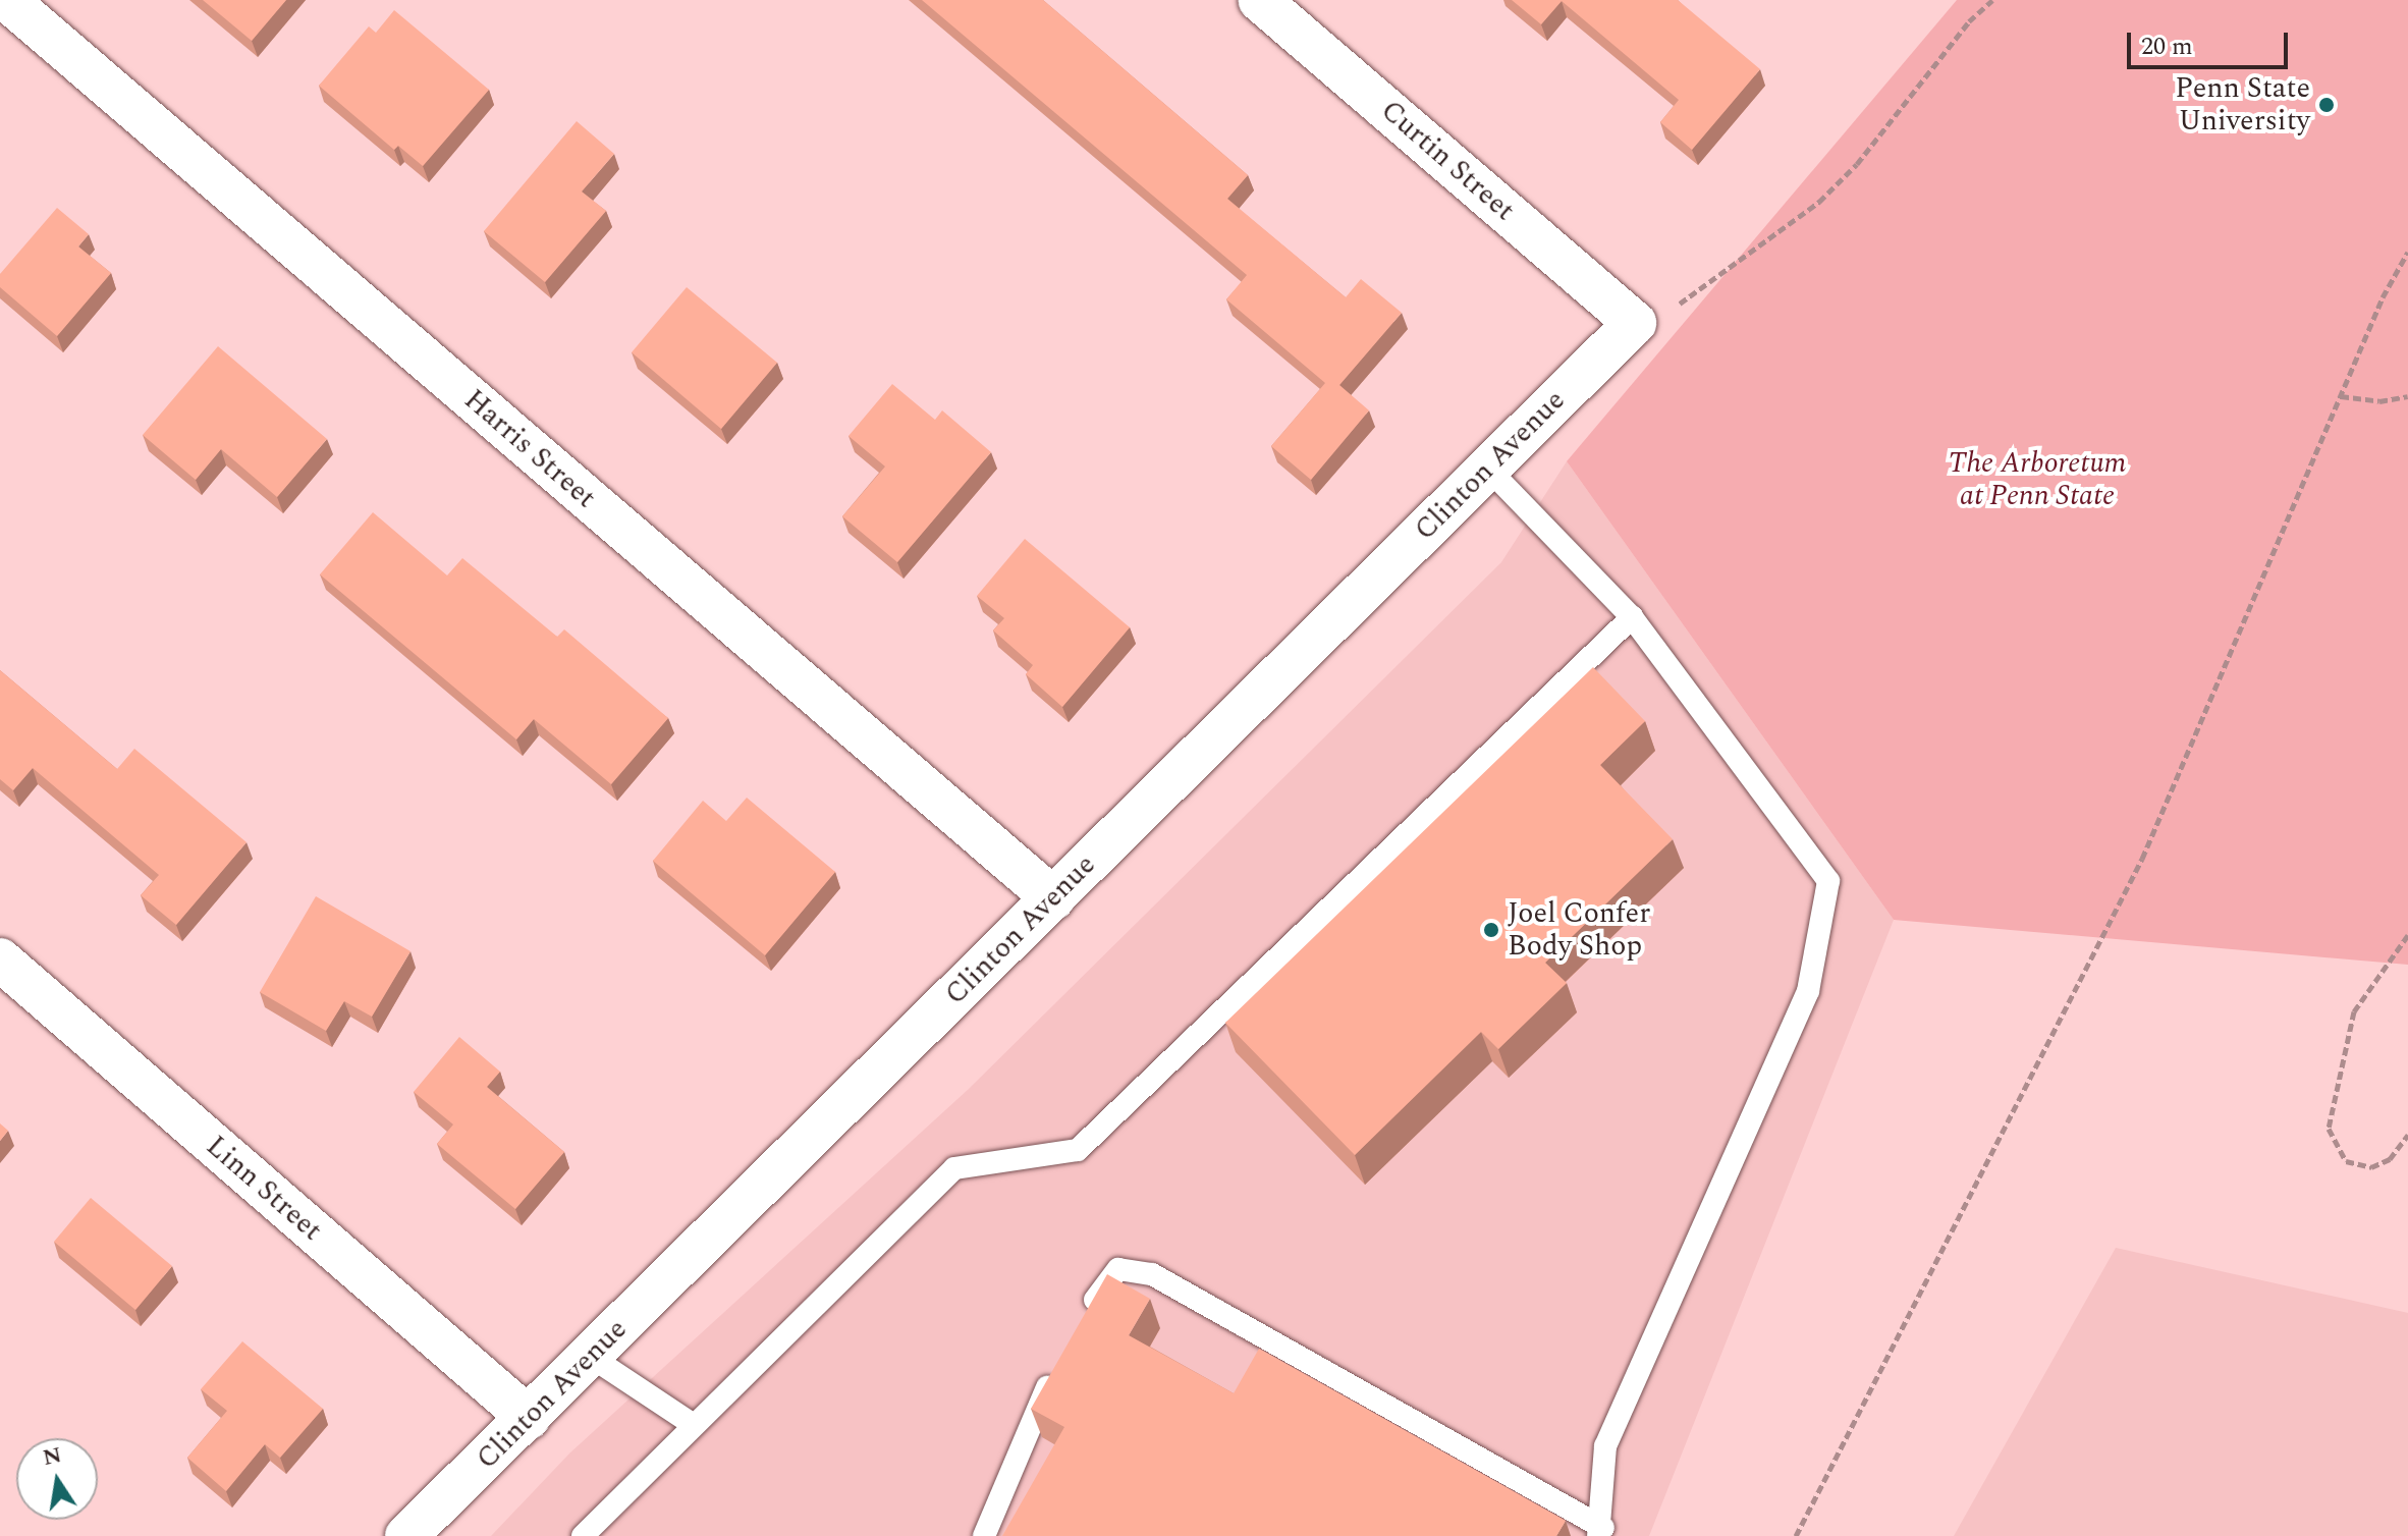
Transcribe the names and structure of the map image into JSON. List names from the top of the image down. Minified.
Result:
{"streets":{"street":["Curtin Street","Harris Street","Clinton Avenue","Linn Street"]},"crossings":[["Curtin Street","Clinton Avenue"],["Harris Street","Clinton Avenue"],["Clinton Avenue","Linn Street"]],"parks":["The Arboretum at Penn State"],"places":["Penn State University","Joel Confer Body Shop"],"scale_bar":"20 m","north":"top"}
